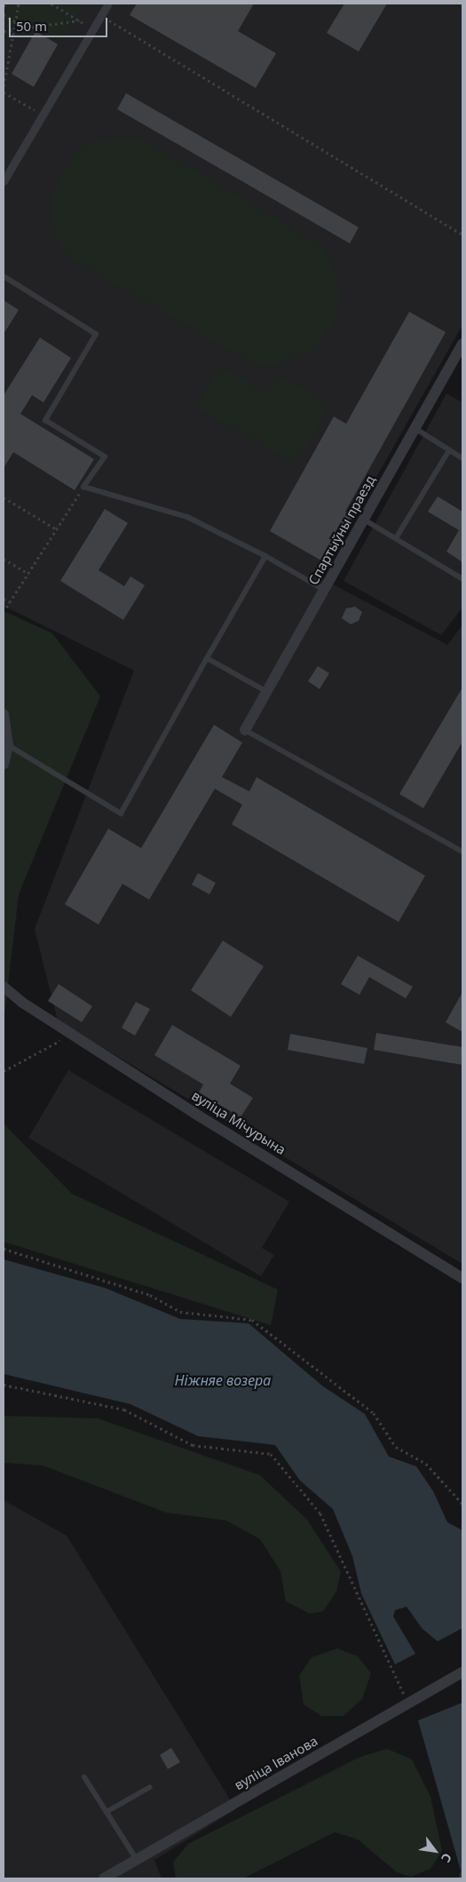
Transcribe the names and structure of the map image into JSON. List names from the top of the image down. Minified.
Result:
{"streets":{"street":["Спартыўны праезд","вуліца Мічурына","вуліца Іванова"]},"water":["Ніжняе возера"],"scale_bar":"50 m","north":"bottom right"}
